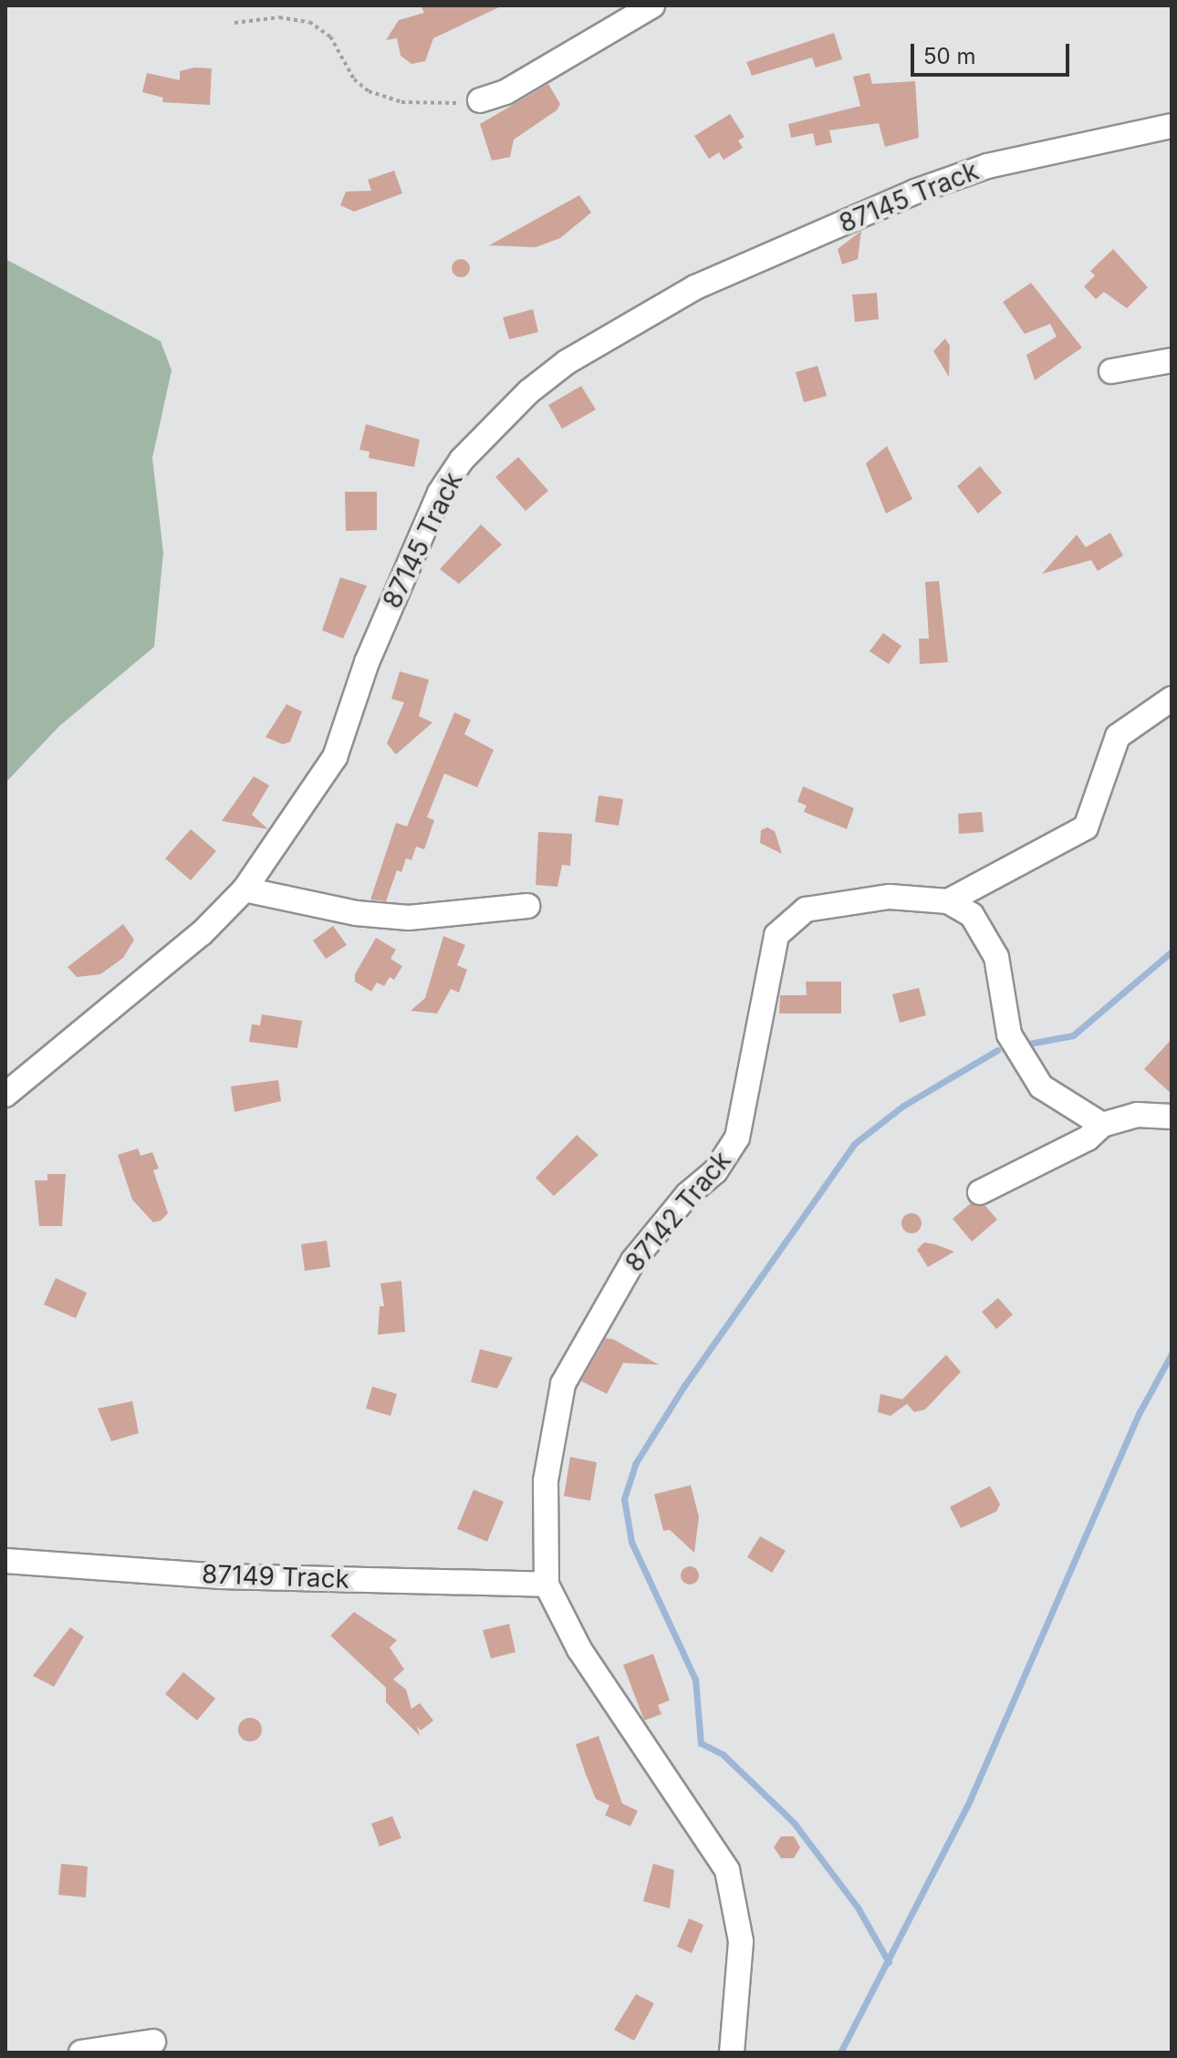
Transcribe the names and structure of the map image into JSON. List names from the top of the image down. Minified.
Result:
{"streets":{"street":["87145 Track","87142 Track","87149 Track"]},"crossings":[["87142 Track","87149 Track"]],"scale_bar":"50 m"}
